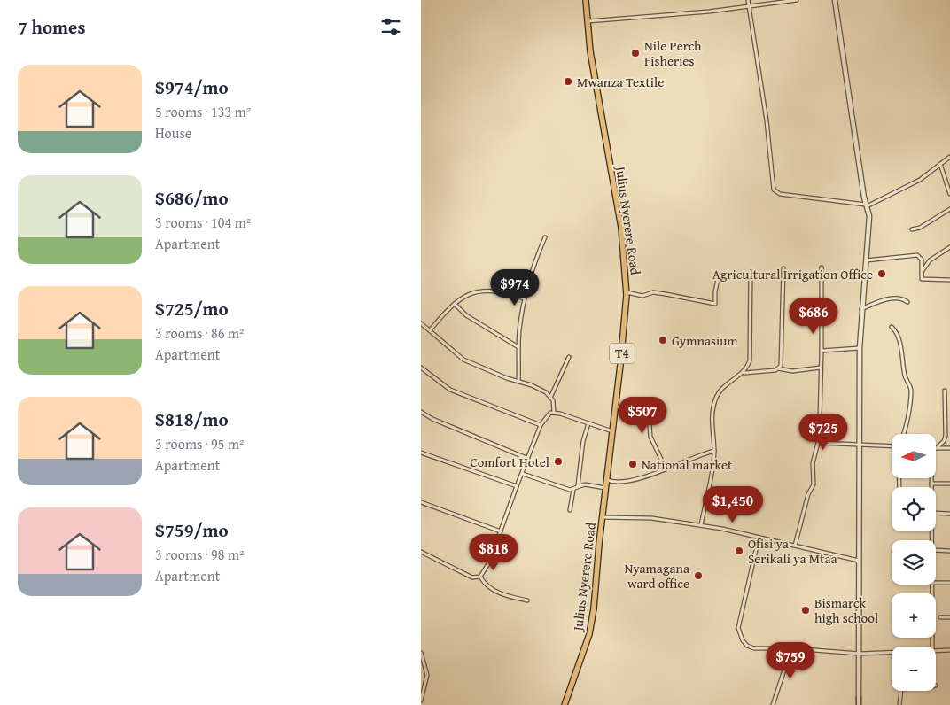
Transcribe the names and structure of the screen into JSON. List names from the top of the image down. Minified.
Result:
{"streets":{"highway":["Julius Nyerere Road","T4"]},"places":["Nile Perch Fisheries","Mwanza Textile","Agricultural Irrigation Office","Gymnasium","Comfort Hotel","National market","Ofisi ya Serikali ya Mtaa","Nyamagana ward office","Bismarck high school"],"north":"left","page":{"heading":"7 homes","list":[{"name":"$974/mo","note":"5 rooms · 133 m² · House"},{"name":"$686/mo","note":"3 rooms · 104 m² · Apartment"},{"name":"$725/mo","note":"3 rooms · 86 m² · Apartment"},{"name":"$818/mo","note":"3 rooms · 95 m² · Apartment"},{"name":"$759/mo","note":"3 rooms · 98 m² · Apartment"}],"price":["$974","$686","$507","$725","$1,450","$818","$759"],"map_buttons":["+","−"]}}
